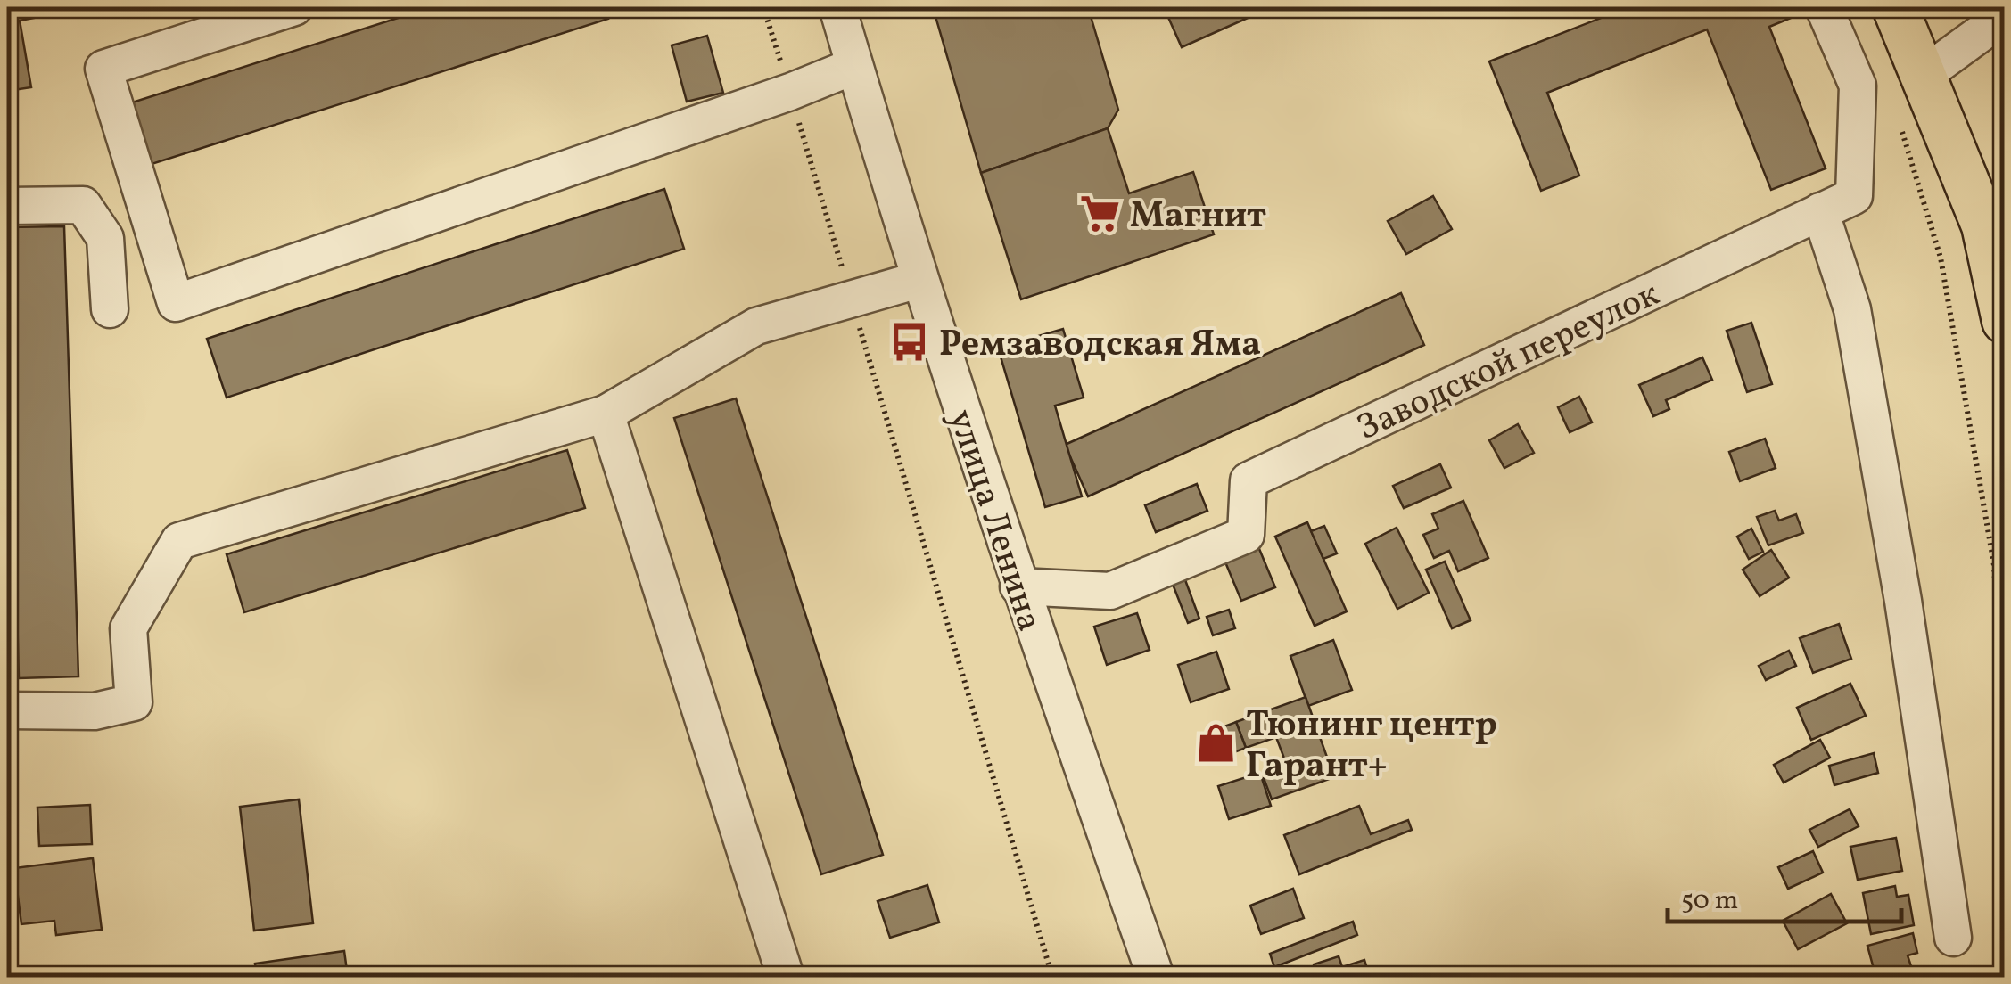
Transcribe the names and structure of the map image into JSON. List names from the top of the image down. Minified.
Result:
{"streets":{"street":["Заводской переулок","улица Ленина"]},"crossings":[["Заводской переулок","улица Ленина"]],"places":{"supermarket":["Магнит"],"bus stop":["Ремзаводская Яма"],"shop":["Тюнинг центр Гарант+"]},"scale_bar":"50 m"}
